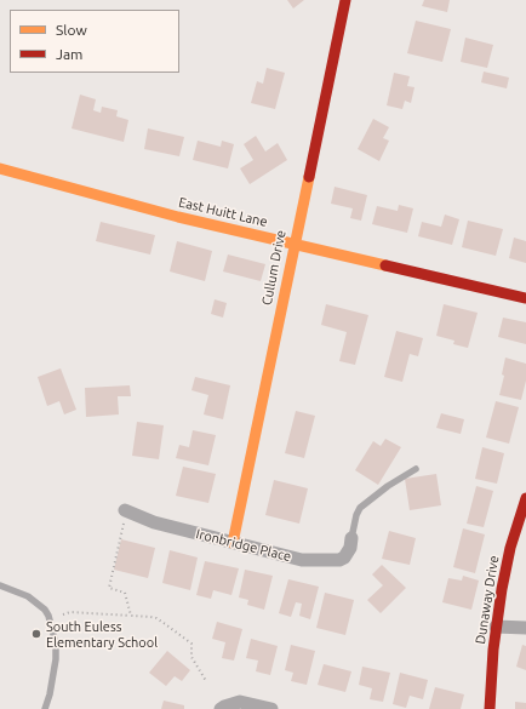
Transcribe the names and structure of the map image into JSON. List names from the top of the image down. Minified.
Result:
{"streets":{"street":["East Huitt Lane","Cullum Drive","Ironbridge Place","Dunaway Drive"]},"crossings":[["East Huitt Lane","Cullum Drive"],["Cullum Drive","Ironbridge Place"]],"places":["South Euless Elementary School"],"legend":["Slow","Jam"]}
